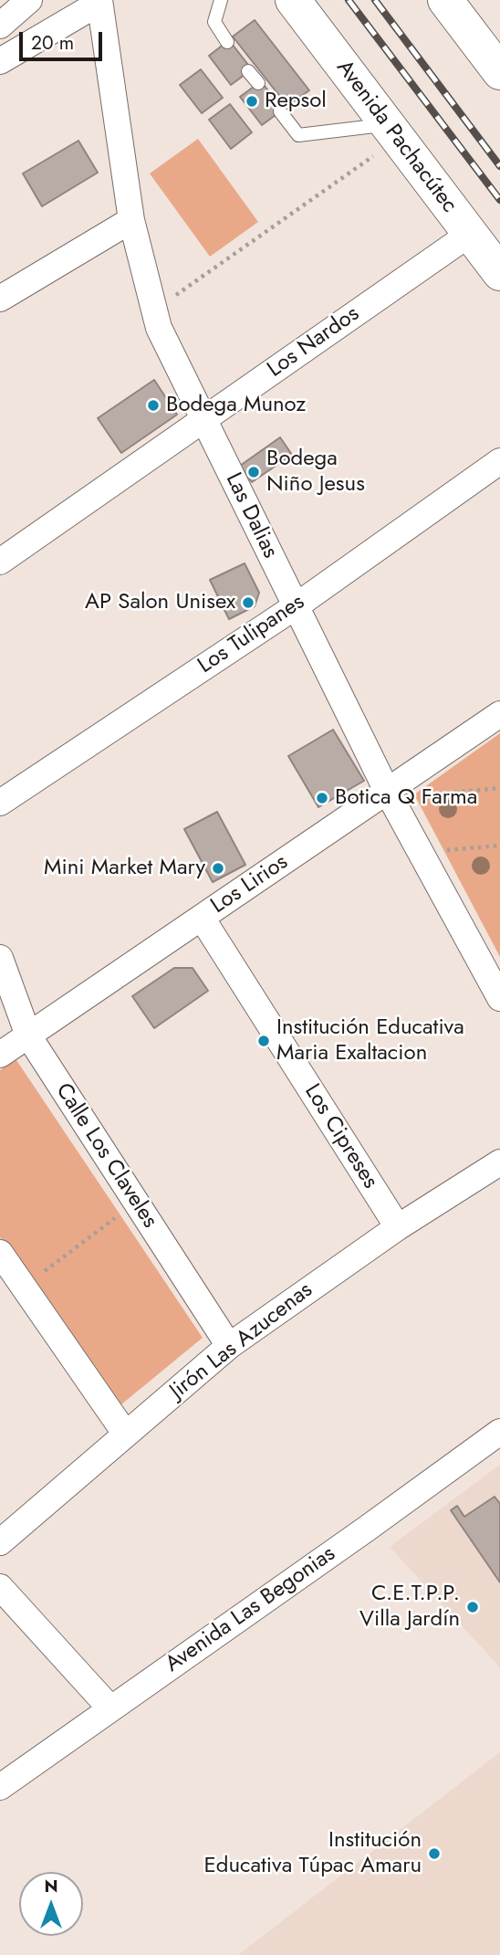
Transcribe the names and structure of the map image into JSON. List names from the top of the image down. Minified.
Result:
{"streets":{"main road":["Avenida Pachacútec"],"street":["Los Nardos","Las Dalias","Los Tulipanes","Los Lirios","Los Cipreses","Calle Los Claveles","Jirón Las Azucenas","Avenida Las Begonias"]},"crossings":[["Avenida Pachacútec","Los Nardos"],["Los Nardos","Las Dalias"],["Las Dalias","Los Tulipanes"],["Las Dalias","Los Lirios"],["Los Lirios","Los Cipreses"],["Los Lirios","Calle Los Claveles"],["Los Cipreses","Jirón Las Azucenas"],["Calle Los Claveles","Jirón Las Azucenas"]],"places":["Repsol","Bodega Munoz","Bodega Niño Jesus","AP Salon Unisex","Botica Q Farma","Mini Market Mary","Institución Educativa Maria Exaltacion","C.E.T.P.P. Villa Jardín","Institución Educativa Túpac Amaru"],"scale_bar":"20 m","north":"top"}
